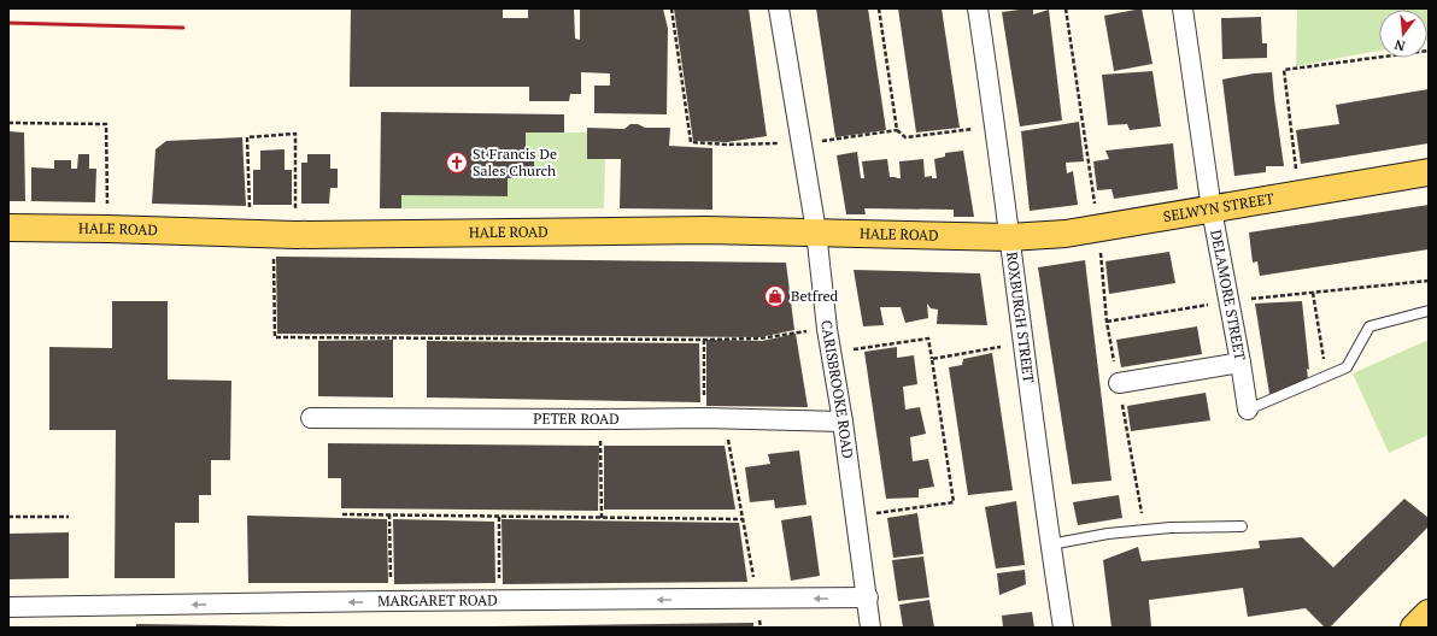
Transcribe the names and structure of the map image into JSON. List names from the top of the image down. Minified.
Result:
{"streets":{"main road":["SELWYN STREET","HALE ROAD"],"street":["DELAMORE STREET","ROXBURGH STREET","CARISBROOKE ROAD","PETER ROAD","MARGARET ROAD"]},"crossings":[["SELWYN STREET","HALE ROAD"],["SELWYN STREET","DELAMORE STREET"],["SELWYN STREET","ROXBURGH STREET"],["HALE ROAD","ROXBURGH STREET"],["HALE ROAD","CARISBROOKE ROAD"],["CARISBROOKE ROAD","PETER ROAD"],["CARISBROOKE ROAD","MARGARET ROAD"]],"one_way":["MARGARET ROAD"],"places":{"church":["St Francis De Sales Church"],"shop":["Betfred"]},"north":"bottom"}
